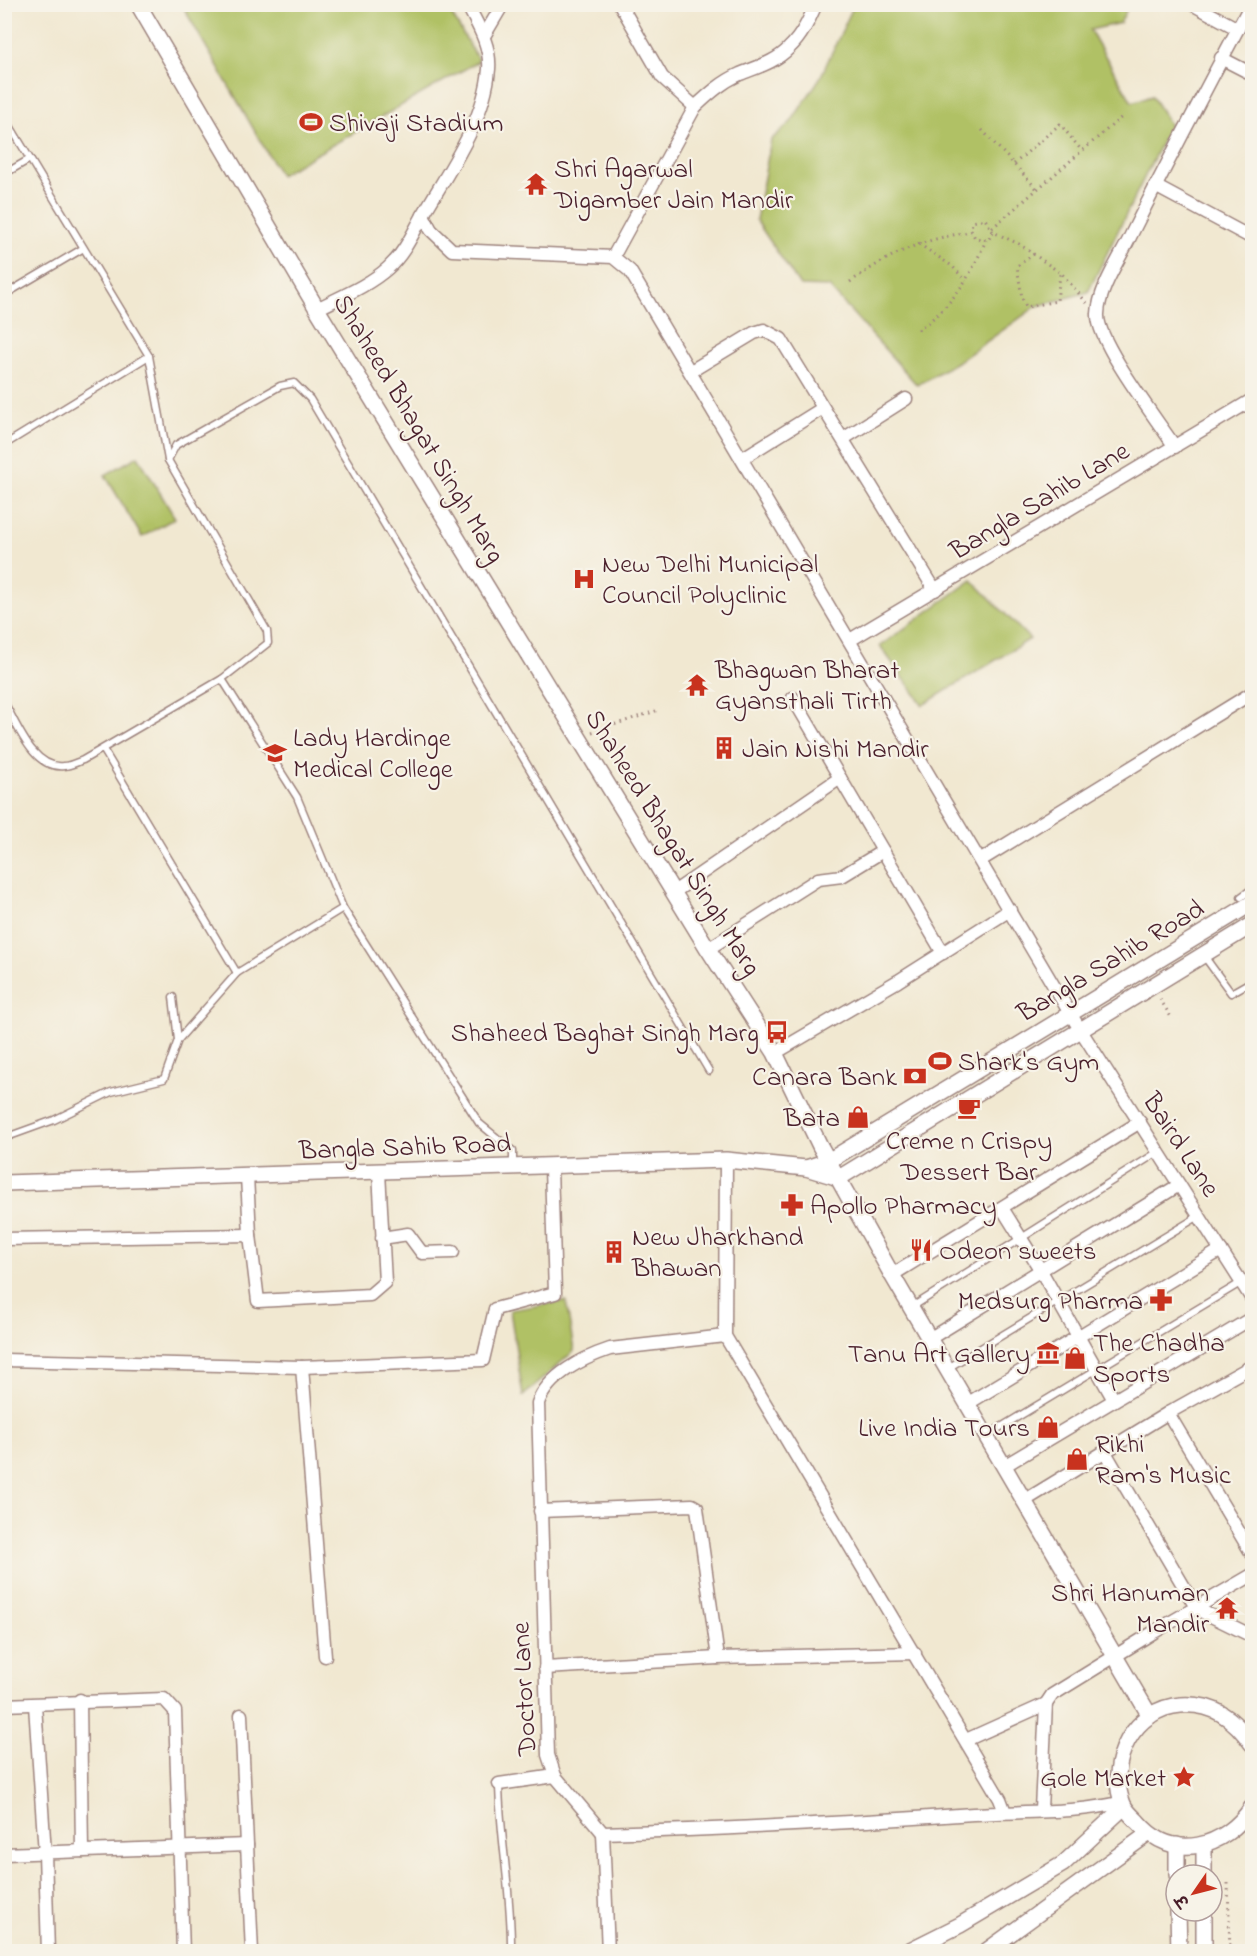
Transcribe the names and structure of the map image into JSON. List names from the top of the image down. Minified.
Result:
{"streets":{"street":["Shaheed Bhagat Singh Marg","Bangla Sahib Lane","Bangla Sahib Road","Baird Lane","Doctor Lane"]},"crossings":[["Shaheed Bhagat Singh Marg","Bangla Sahib Road"],["Bangla Sahib Lane","Baird Lane"],["Bangla Sahib Road","Baird Lane"]],"places":{"sports":["Shivaji Stadium","Shark's Gym"],"temple":["Shri Agarwal Digamber Jain Mandir","Bhagwan Bharat Gyansthali Tirth","Shri Hanuman Mandir"],"hospital":["New Delhi Municipal Council Polyclinic"],"building":["Jain Nishi Mandir","New Jharkhand Bhawan"],"school or university":["Lady Hardinge Medical College"],"bus stop":["Shaheed Baghat Singh Marg"],"bank":["Canara Bank"],"cafe":["Creme n Crispy Dessert Bar"],"shop":["Bata","The Chadha Sports","Live India Tours","Rikhi Ram's Music"],"pharmacy":["Apollo Pharmacy","Medsurg Pharma"],"restaurant":["Odeon sweets"],"museum":["Tanu Art Gallery"],"place":["Gole Market"]},"north":"bottom left"}
